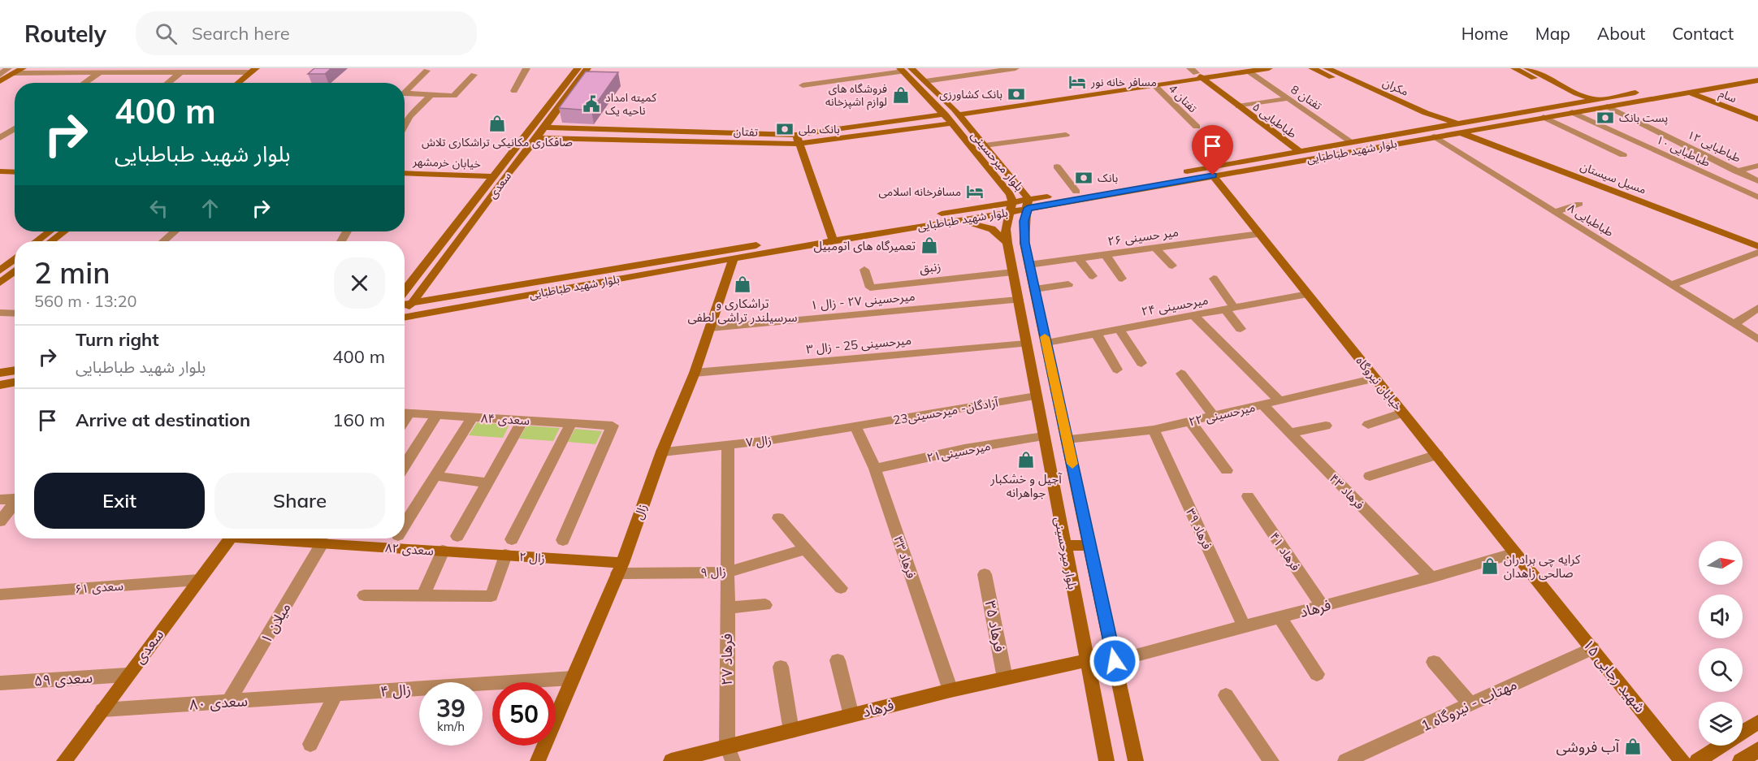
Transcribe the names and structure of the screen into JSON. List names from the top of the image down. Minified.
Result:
{"streets":{"main road":["مکران","سام","طباطبایی ۵","تفتان","بلوار شهید طباطبایی","بلوار میرحسینی","خیابان خرمشهر","مسیل سیستان","سعدی","خیابان نیروگاه","زال","سعدی ۸۲","زال ۲","فرهاد","شهید رجایی ۱۵"],"street":["تفتان 8","تفتان 4","طباطبایی ۱۲","طباطبایی ۱۰","طباطبایی ۸","میر حسینی ۲۶","زنبق","میرحسینی ۲۷ - زال ۱","میرحسینی ۲۴","میرحسینی 25 - زال ۳","آزادگان- میرحسینی23","میرحسینی ۲۲","سعدی ۸۴","زال ۷","میرحسینی۲۱","فرهاد ۴۳","فرهاد ۳۹","فرهاد ۴۱","فرهاد ۳۳","زال ۹","سعدی ۶۱","میلان ۱","فرهاد ۳۵","فرهاد ۲۷","سعدی ۵۹","زال ۴","سعدی ۸۰","مهتاب - نیروگاه 1"]},"crossings":[["مکران","بلوار شهید طباطبایی"],["مکران","مسیل سیستان"],["سام","بلوار شهید طباطبایی"],["تفتان 8","بلوار شهید طباطبایی"],["طباطبایی ۵","بلوار شهید طباطبایی"],["تفتان","بلوار میرحسینی"],["تفتان","سعدی"],["طباطبایی ۱۲","بلوار شهید طباطبایی"],["بلوار شهید طباطبایی","طباطبایی ۱۰"],["بلوار شهید طباطبایی","بلوار میرحسینی"],["بلوار شهید طباطبایی","مسیل سیستان"],["بلوار شهید طباطبایی","سعدی"],["بلوار شهید طباطبایی","طباطبایی ۸"],["بلوار شهید طباطبایی","خیابان نیروگاه"],["بلوار شهید طباطبایی","زال"],["بلوار میرحسینی","میر حسینی ۲۶"],["بلوار میرحسینی","زنبق"],["بلوار میرحسینی","میرحسینی ۲۷ - زال ۱"],["بلوار میرحسینی","میرحسینی ۲۴"],["بلوار میرحسینی","میرحسینی 25 - زال ۳"],["بلوار میرحسینی","آزادگان- میرحسینی23"],["بلوار میرحسینی","میرحسینی ۲۲"],["بلوار میرحسینی","میرحسینی۲۱"],["بلوار میرحسینی","فرهاد"],["خیابان خرمشهر","سعدی"],["سعدی","سعدی ۶۱"],["سعدی","سعدی ۵۹"],["سعدی","سعدی ۸۰"],["میر حسینی ۲۶","خیابان نیروگاه"],["میرحسینی ۲۷ - زال ۱","زال"],["میرحسینی ۲۴","خیابان نیروگاه"],["میرحسینی 25 - زال ۳","زال"],["خیابان نیروگاه","میرحسینی ۲۲"],["خیابان نیروگاه","فرهاد"],["خیابان نیروگاه","شهید رجایی ۱۵"],["آزادگان- میرحسینی23","زال ۷"],["آزادگان- میرحسینی23","فرهاد ۳۳"],["میرحسینی ۲۲","فرهاد ۴۳"],["میرحسینی ۲۲","فرهاد ۳۹"],["زال ۷","زال"],["زال ۷","فرهاد ۳۳"],["زال ۷","فرهاد ۲۷"],["میرحسینی۲۱","فرهاد ۳۳"],["فرهاد ۴۳","فرهاد"],["زال","زال ۲"],["زال","زال ۹"],["زال","زال ۴"],["فرهاد ۳۹","فرهاد"],["سعدی ۸۲","زال ۲"],["سعدی ۸۲","میلان ۱"],["فرهاد ۴۱","فرهاد"],["زال ۲","زال ۹"],["فرهاد ۳۳","فرهاد"],["زال ۹","فرهاد ۲۷"],["فرهاد","فرهاد ۳۵"],["فرهاد","فرهاد ۲۷"],["میلان ۱","سعدی ۸۰"],["شهید رجایی ۱۵","مهتاب - نیروگاه 1"],["زال ۴","سعدی ۸۰"]],"places":{"hotel":["مسافر خانه نور","مسافرخانه اسلامی"],"bank":["بانک کشاورزی","پست بانک","بانک ملی","بانک"],"shop":["فروشگاه های لوازم اشپزخانه","صافکاری مکانیکی تراشکاری تلاش","تعمیرگاه های اتومبیل","تراشکاری و سرسیلندر تراشی لطفی","آجیل و خشکبار جواهرانه","کرایه چی برادران صالحی زاهدان","آب فروشی"],"public building":["کمیته امداد ناحیه یک"]},"north":"right","page":{"header":"Routely","search":"Search here","nav":["Home","Map","About","Contact"],"turn":["400 m","بلوار شهید طباطبایی"],"heading":["2 min","560 m · 13:20"],"list":[{"name":"Turn right","note":"بلوار شهید طباطبایی","value":"400 m"},{"name":"Arrive at destination","value":"160 m"}],"buttons":["Exit","Share"],"speed":"39 km/h","limit":"50"}}
